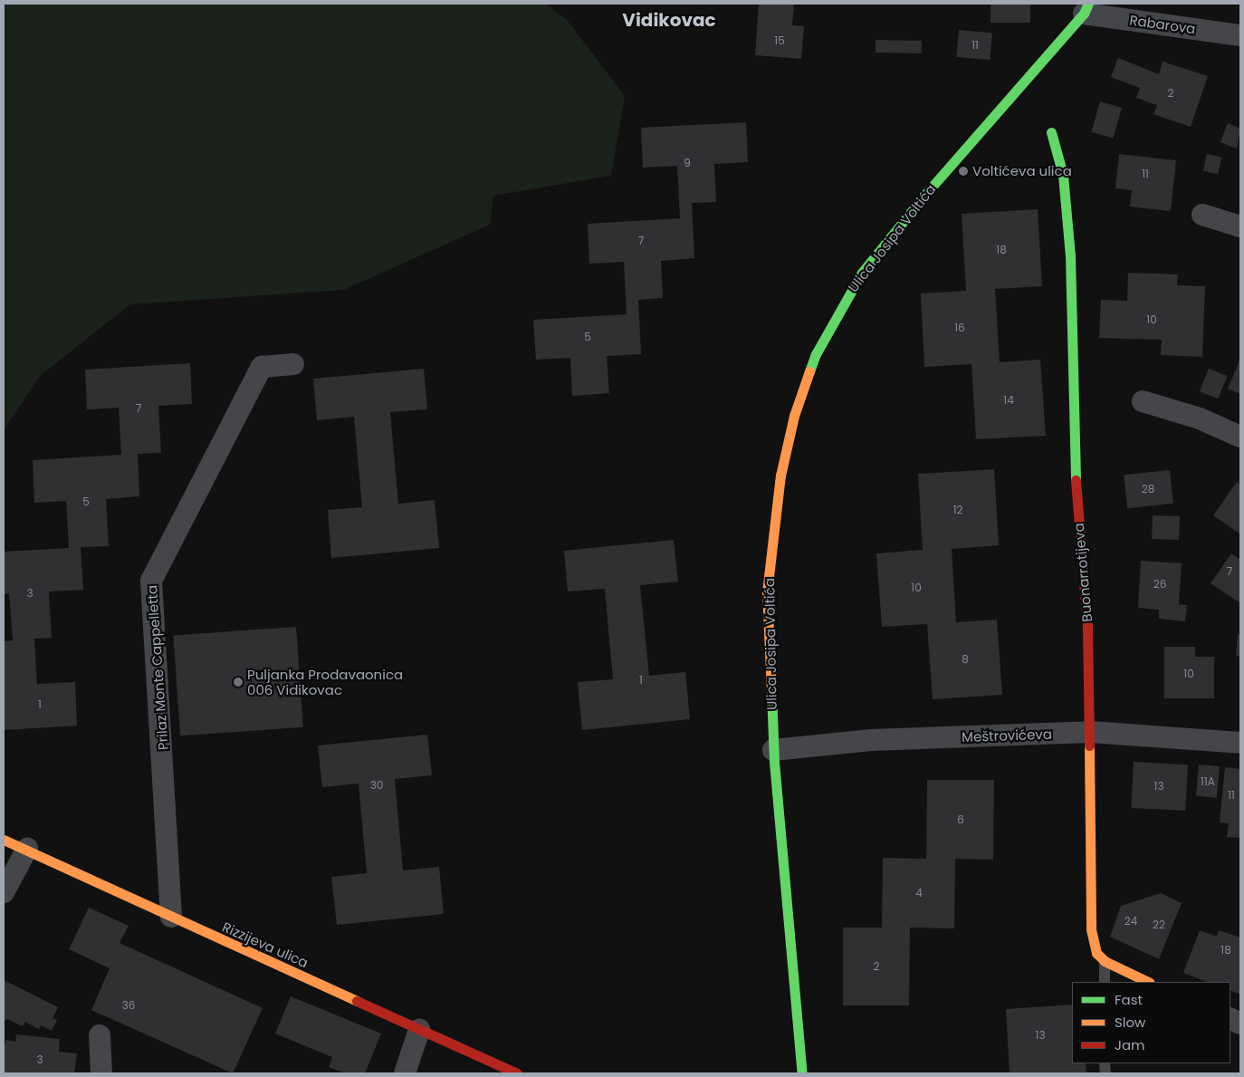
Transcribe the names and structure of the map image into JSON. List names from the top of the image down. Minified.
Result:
{"streets":{"street":["Rabarova","Ulica Josipa Voltića","Buonarrotijeva","Prilaz Monte Cappelletta","Meštrovićeva","Rizzijeva ulica"]},"crossings":[["Rabarova","Ulica Josipa Voltića"],["Ulica Josipa Voltića","Meštrovićeva"],["Buonarrotijeva","Meštrovićeva"],["Prilaz Monte Cappelletta","Rizzijeva ulica"]],"districts":["Vidikovac"],"places":["Voltićeva ulica","Puljanka Prodavaonica 006 Vidikovac"],"house_numbers":["15","11","2","9","11","7","18","10","16","5","14","7","28","5","12","7","26","10","3","8","10","1","1","11A","30","13","11","6","4","24","22","18","2","36","13","3"],"legend":["Fast","Slow","Jam"]}
